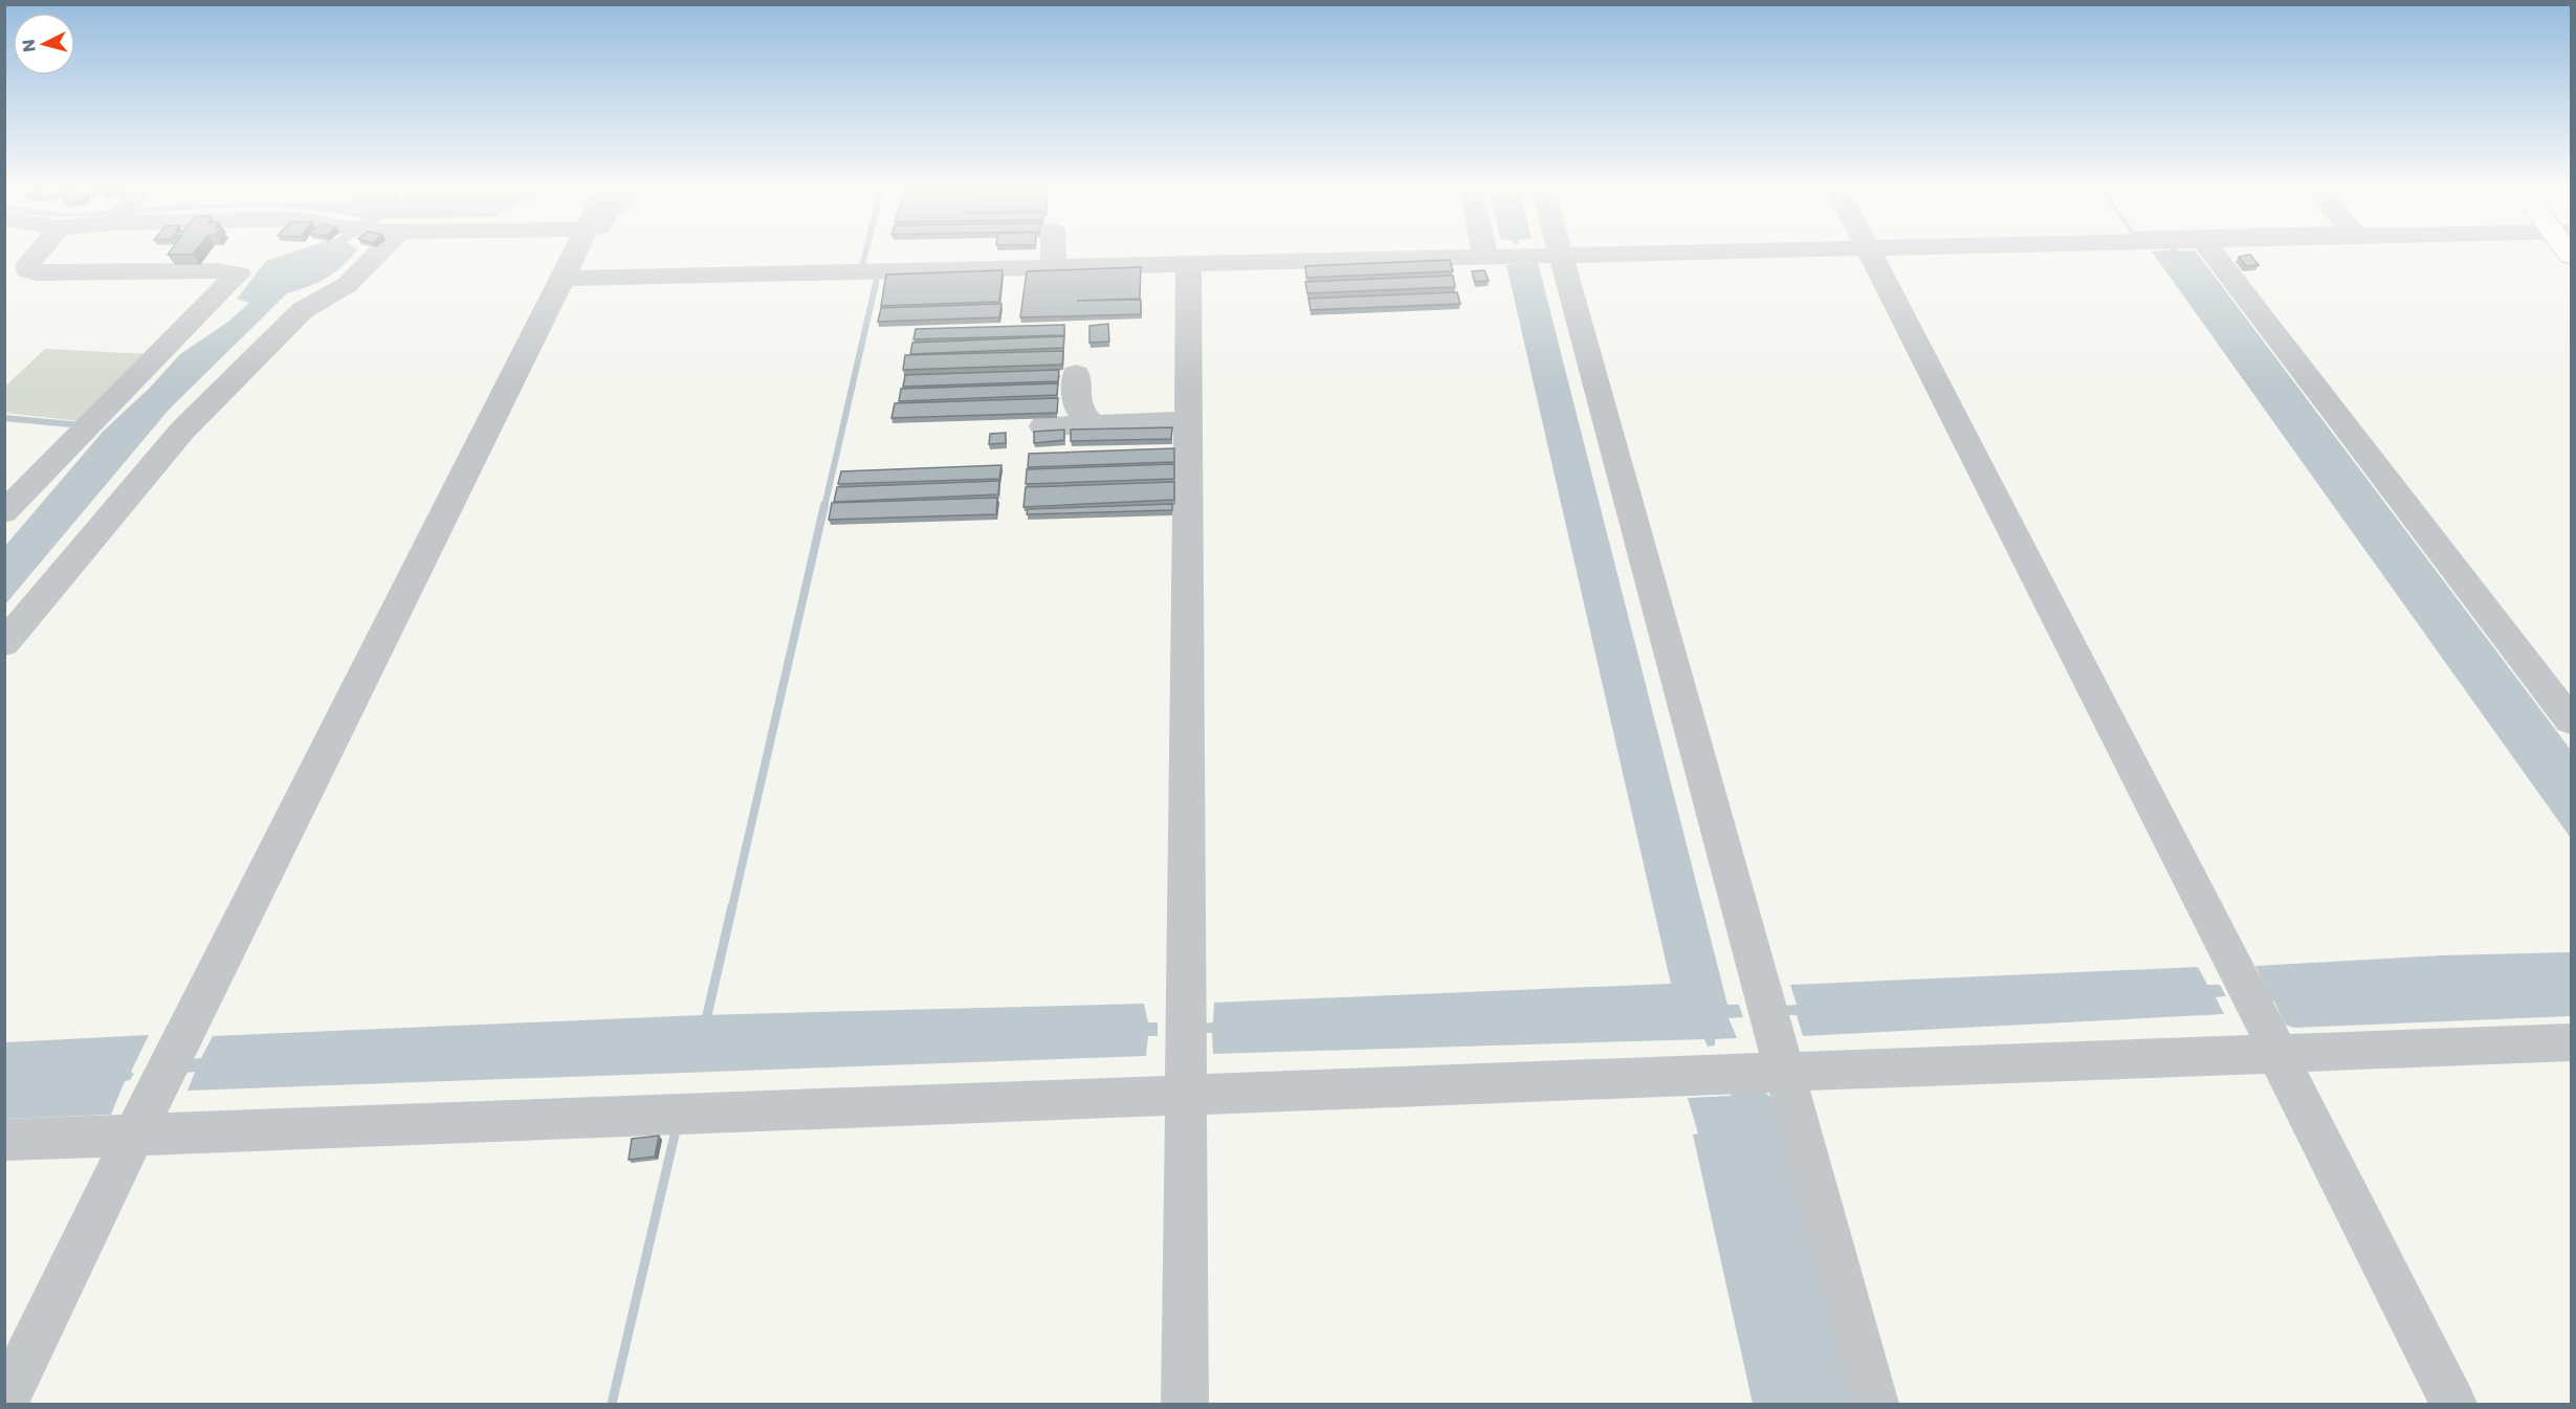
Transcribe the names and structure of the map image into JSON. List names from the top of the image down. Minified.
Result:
{"north":"left"}
